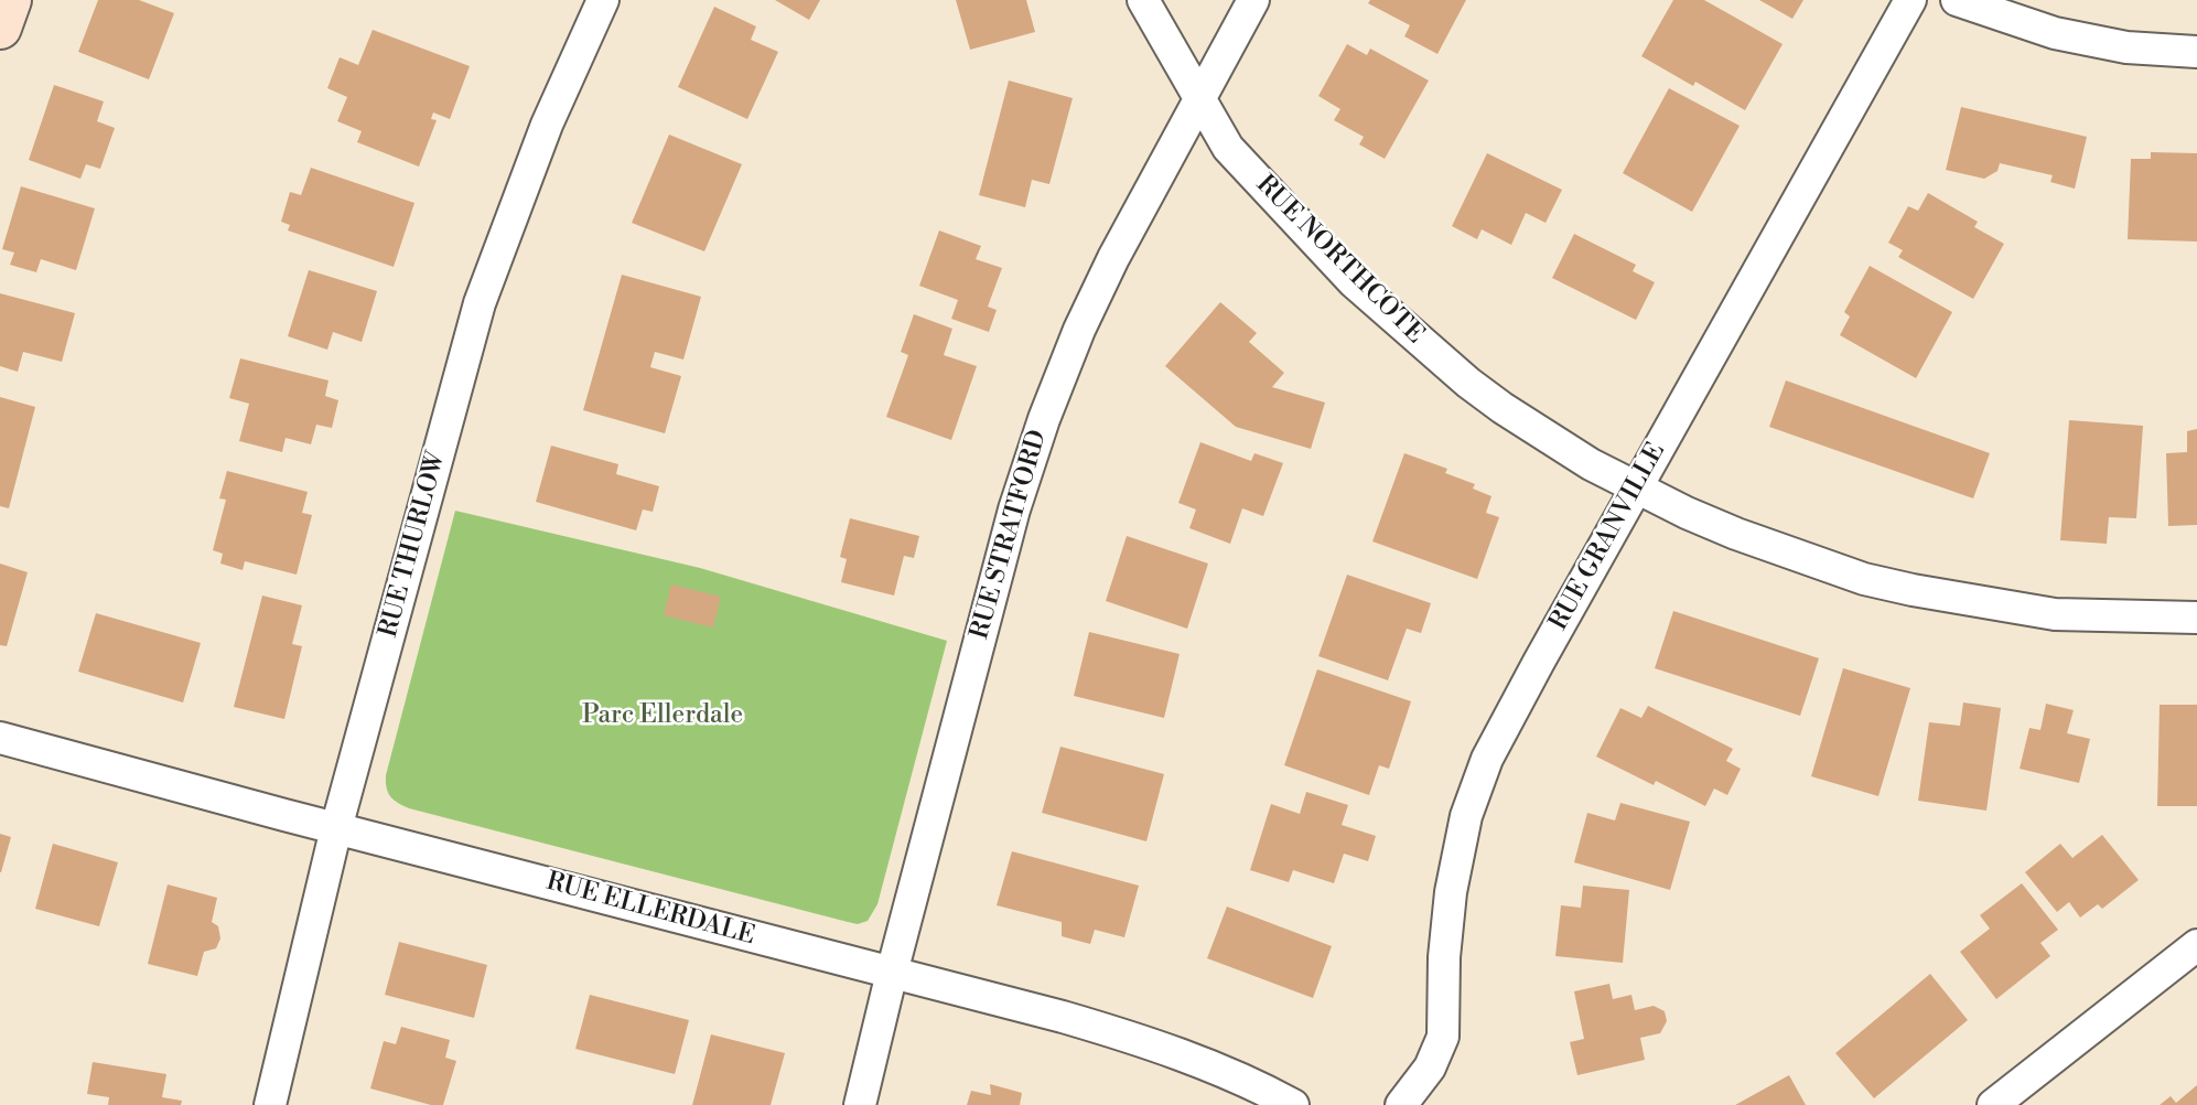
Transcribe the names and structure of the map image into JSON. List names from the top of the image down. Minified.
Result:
{"streets":{"street":["RUE NORTHCOTE","RUE STRATFORD","RUE GRANVILLE","RUE THURLOW","RUE ELLERDALE"]},"crossings":[["RUE NORTHCOTE","RUE STRATFORD"],["RUE NORTHCOTE","RUE GRANVILLE"],["RUE STRATFORD","RUE ELLERDALE"],["RUE THURLOW","RUE ELLERDALE"]],"parks":["Parc Ellerdale"]}
